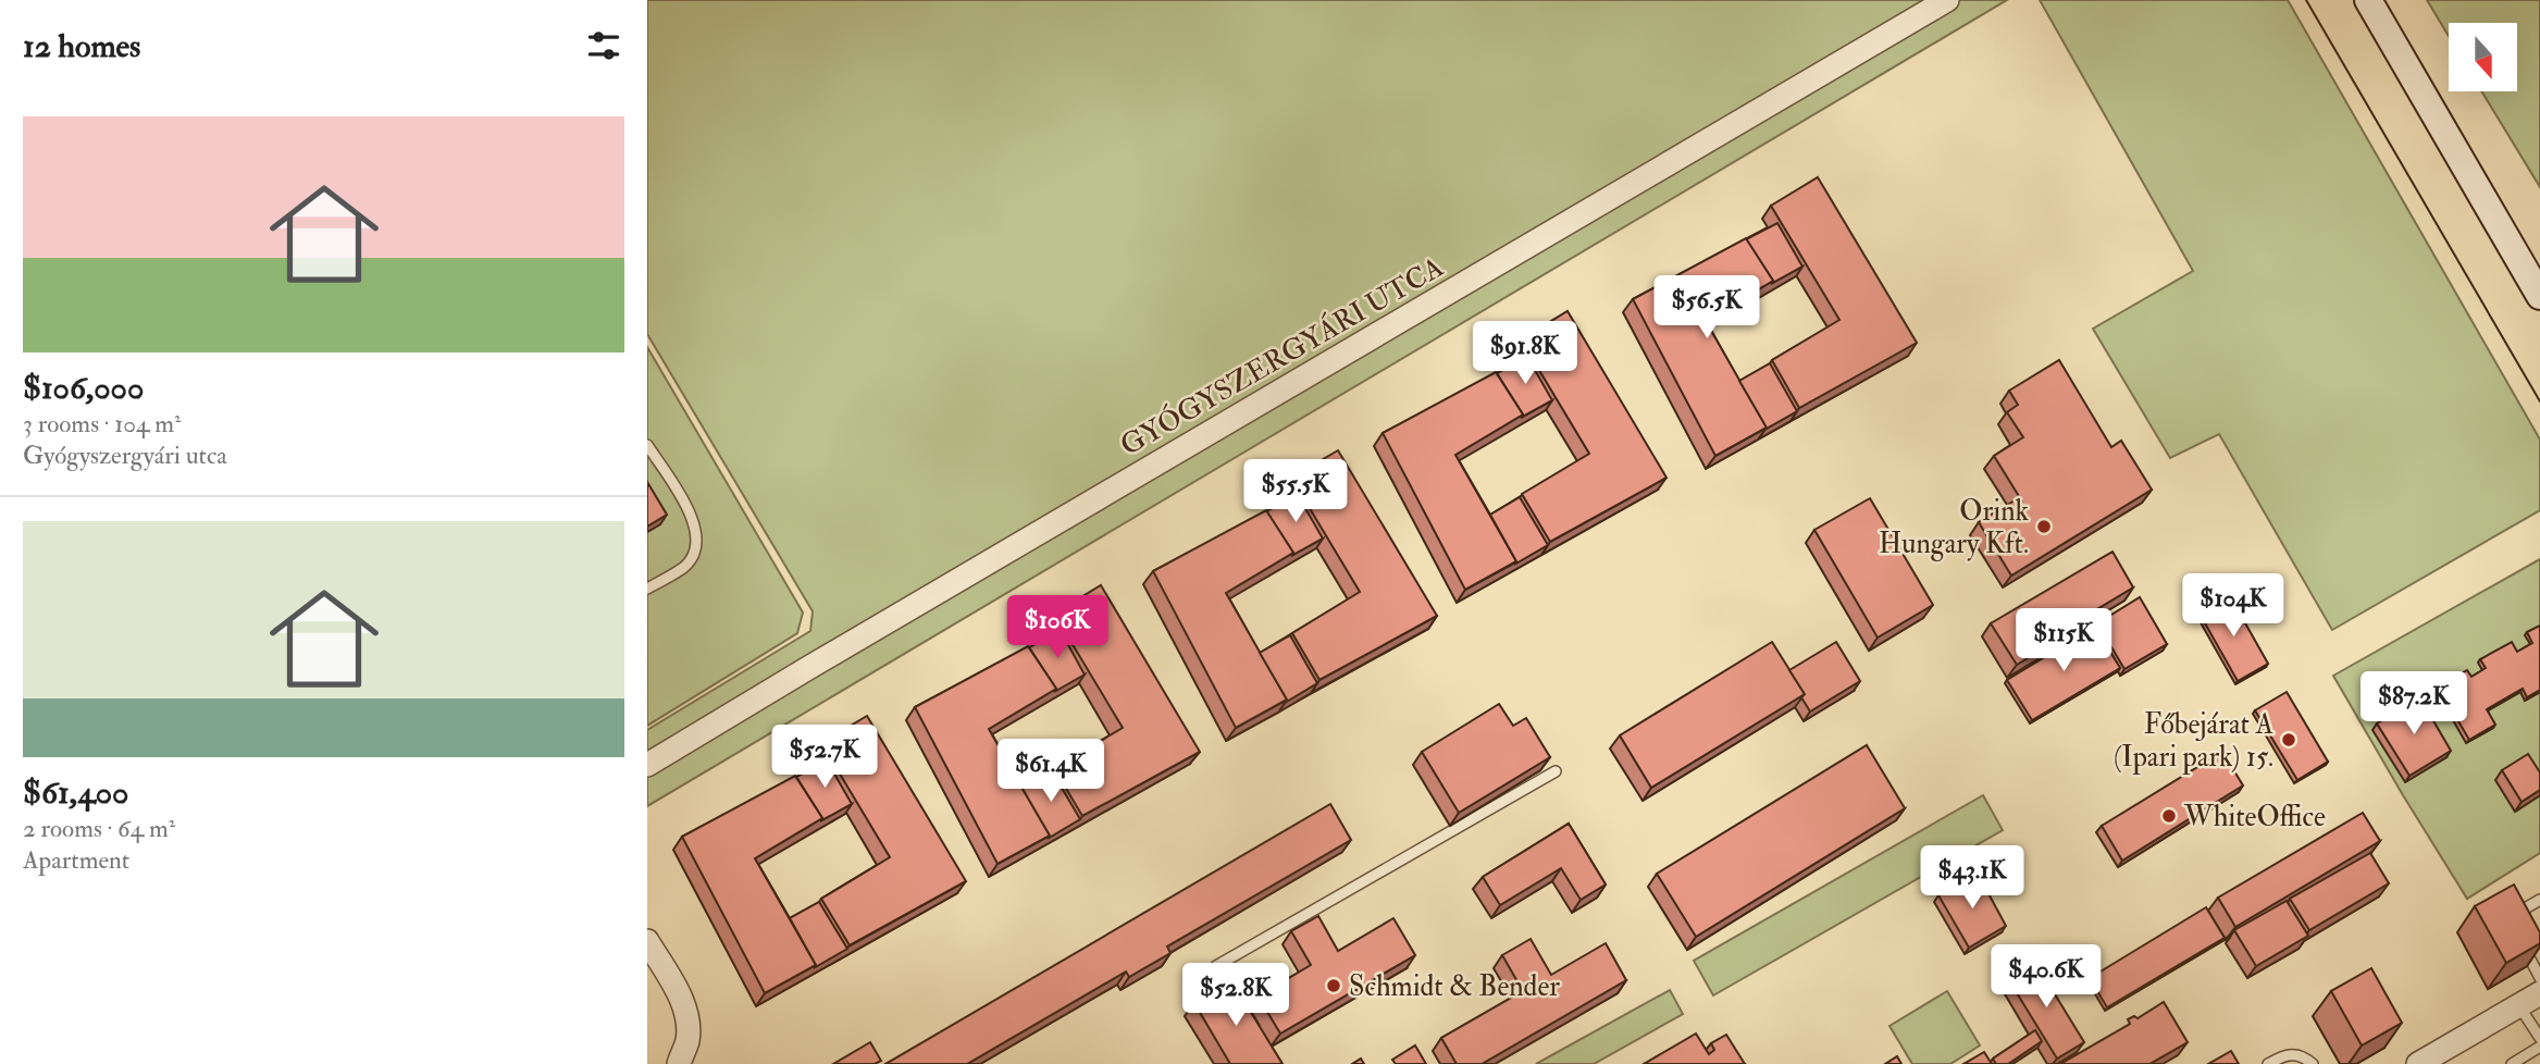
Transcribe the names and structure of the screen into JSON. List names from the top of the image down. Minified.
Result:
{"streets":{"street":["GYÓGYSZERGYÁRI UTCA"]},"places":["Orink Hungary Kft.","Főbejárat A (Ipari park) 15.","WhiteOffice","Schmidt & Bender"],"north":"bottom","page":{"heading":"12 homes","list":[{"name":"$106,000","note":"3 rooms · 104 m² · Gyógyszergyári utca"},{"name":"$61,400","note":"2 rooms · 64 m² · Apartment"}],"price":["$56.5K","$91.8K","$55.5K","$104K","$106K","$115K","$87.2K","$52.7K","$61.4K","$43.1K","$40.6K","$52.8K"]}}
